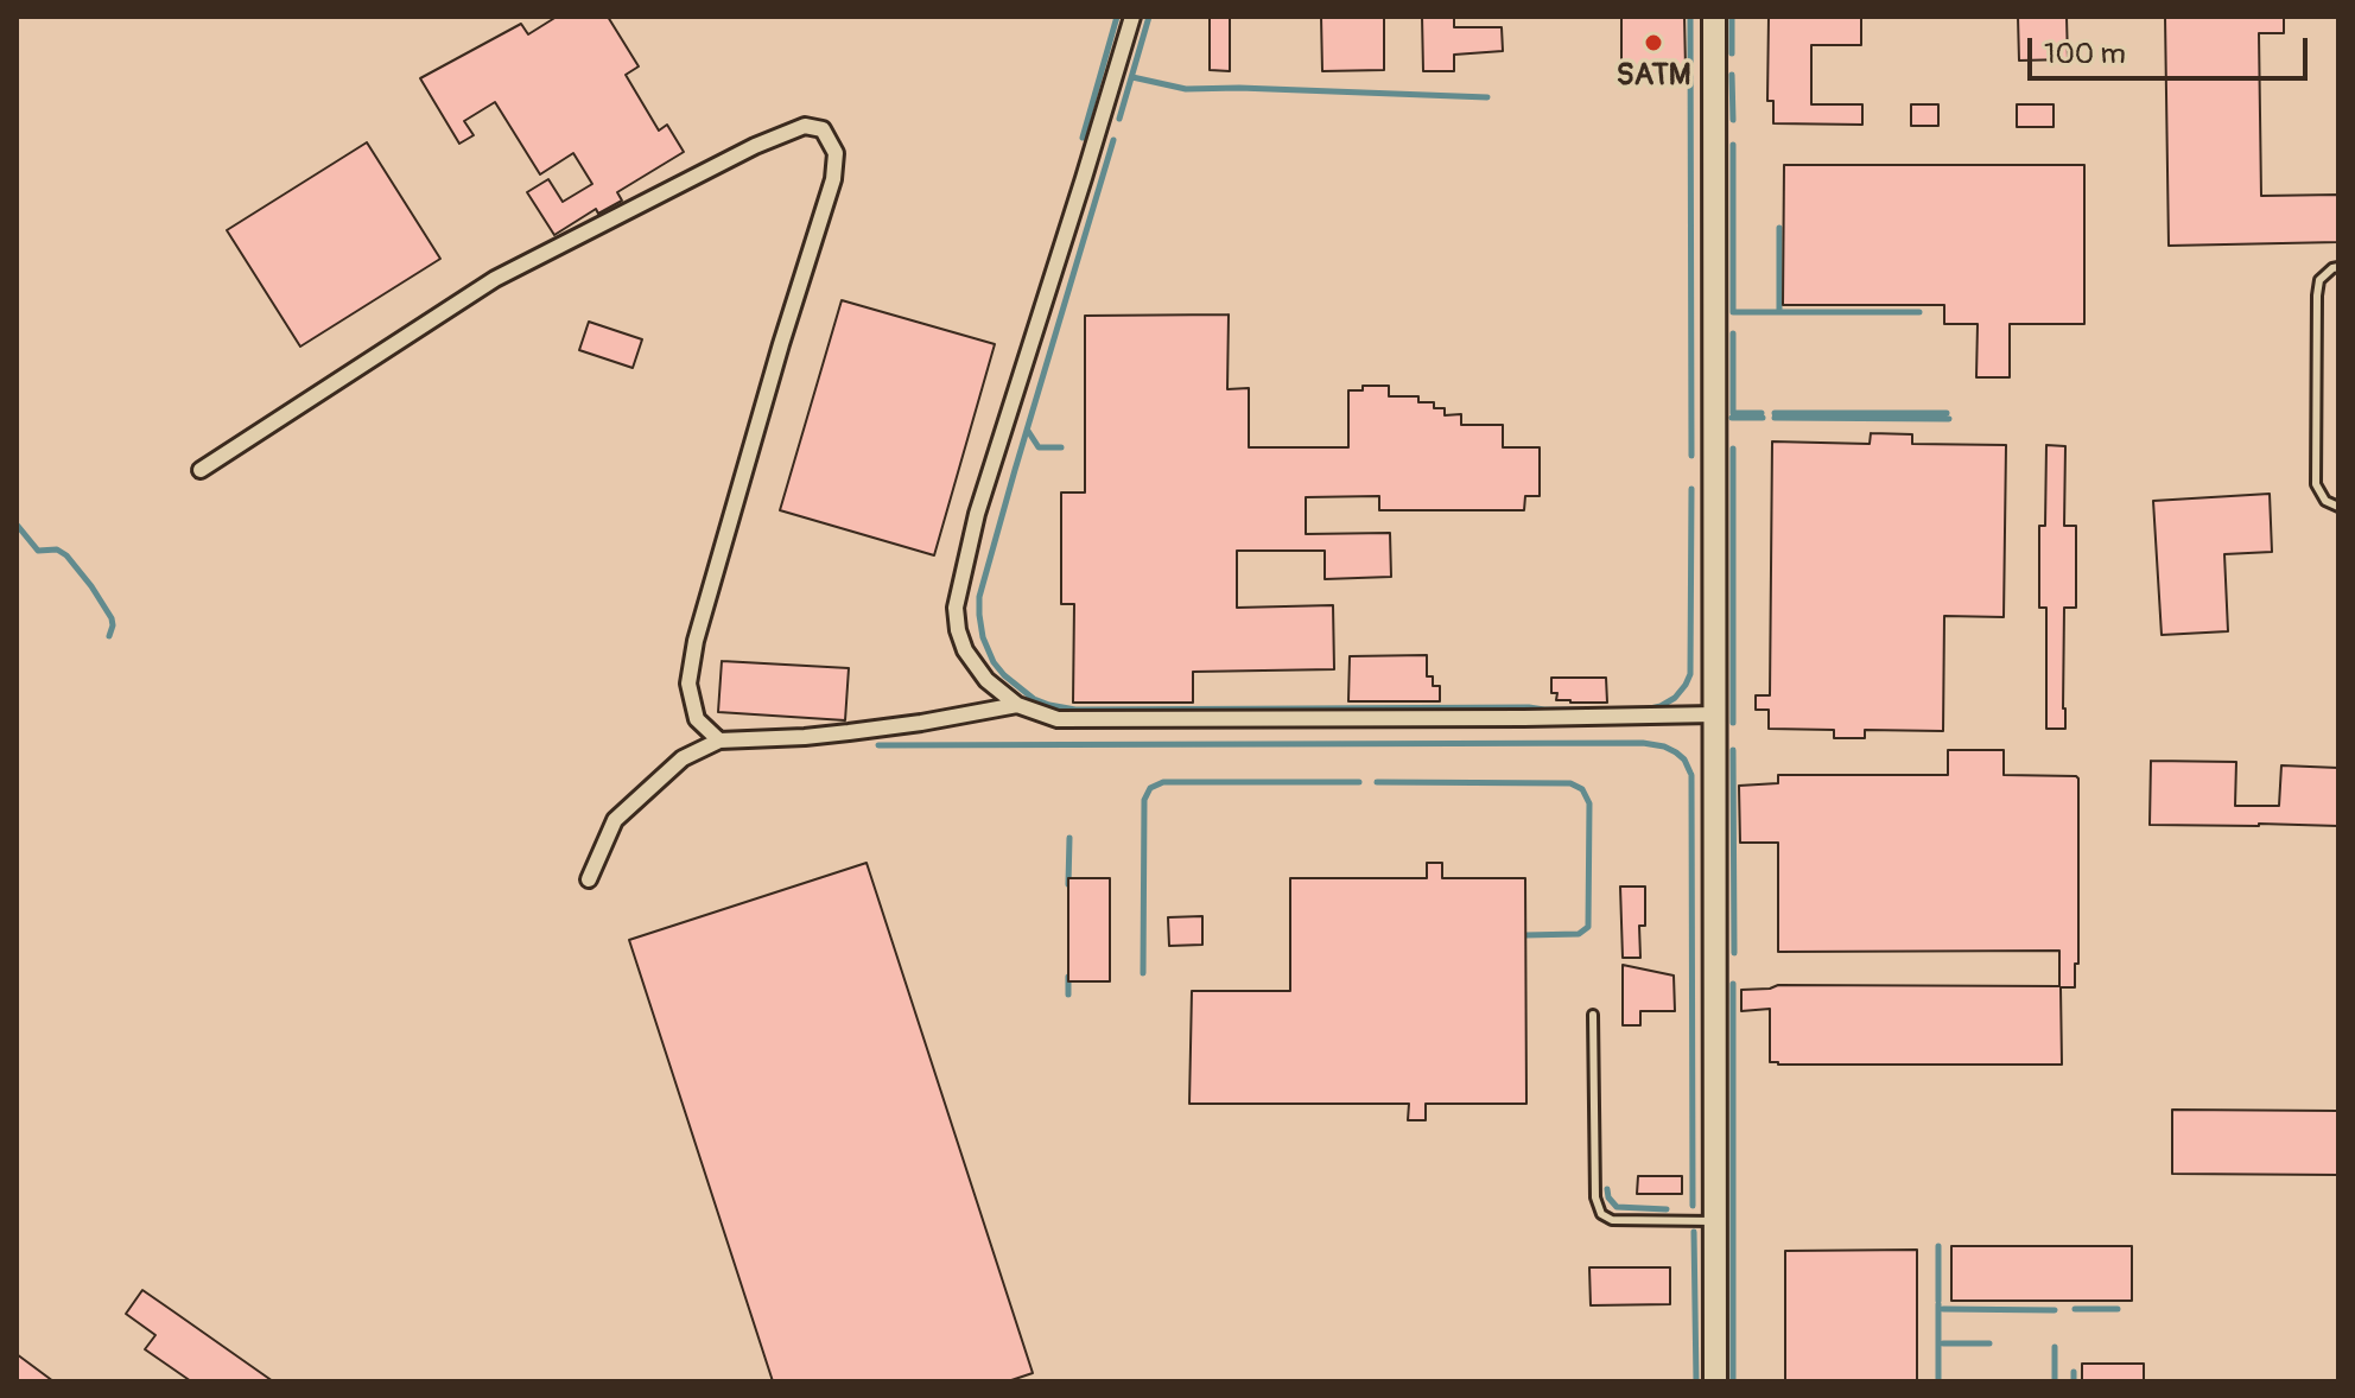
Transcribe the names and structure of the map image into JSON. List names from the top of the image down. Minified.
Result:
{"places":["SATM"],"scale_bar":"100 m"}
